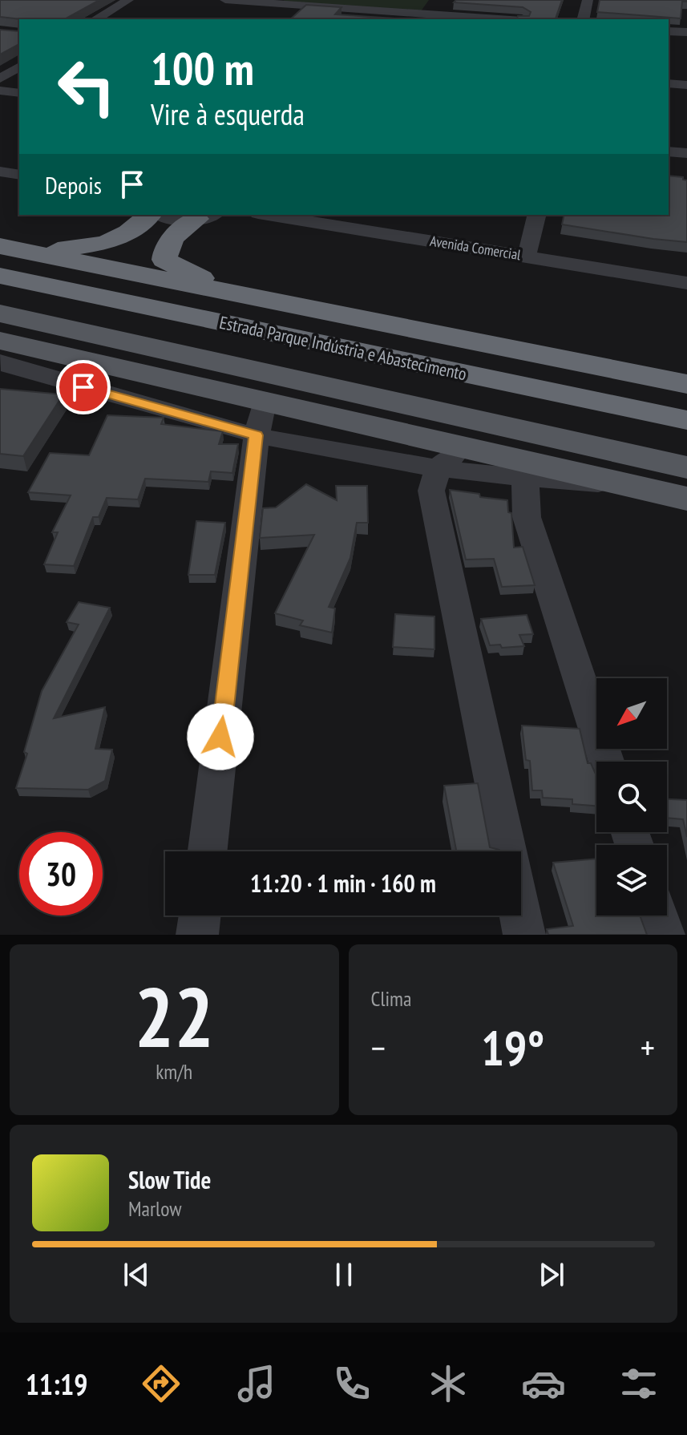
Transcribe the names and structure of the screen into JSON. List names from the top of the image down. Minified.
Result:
{"streets":{"highway":["Estrada Parque Indústria e Abastecimento"],"street":["Avenida Comercial"]},"north":"bottom left","page":{"turn":["100 m","Vire à esquerda"],"then":"Depois","limit":"30","trip":"11:20 · 1 min · 160 m","tile":[["22","km/h"],"Clima"],"heat":["−","19°","+"],"song":["Slow Tide","Marlow"],"tabs":"11:19"}}
